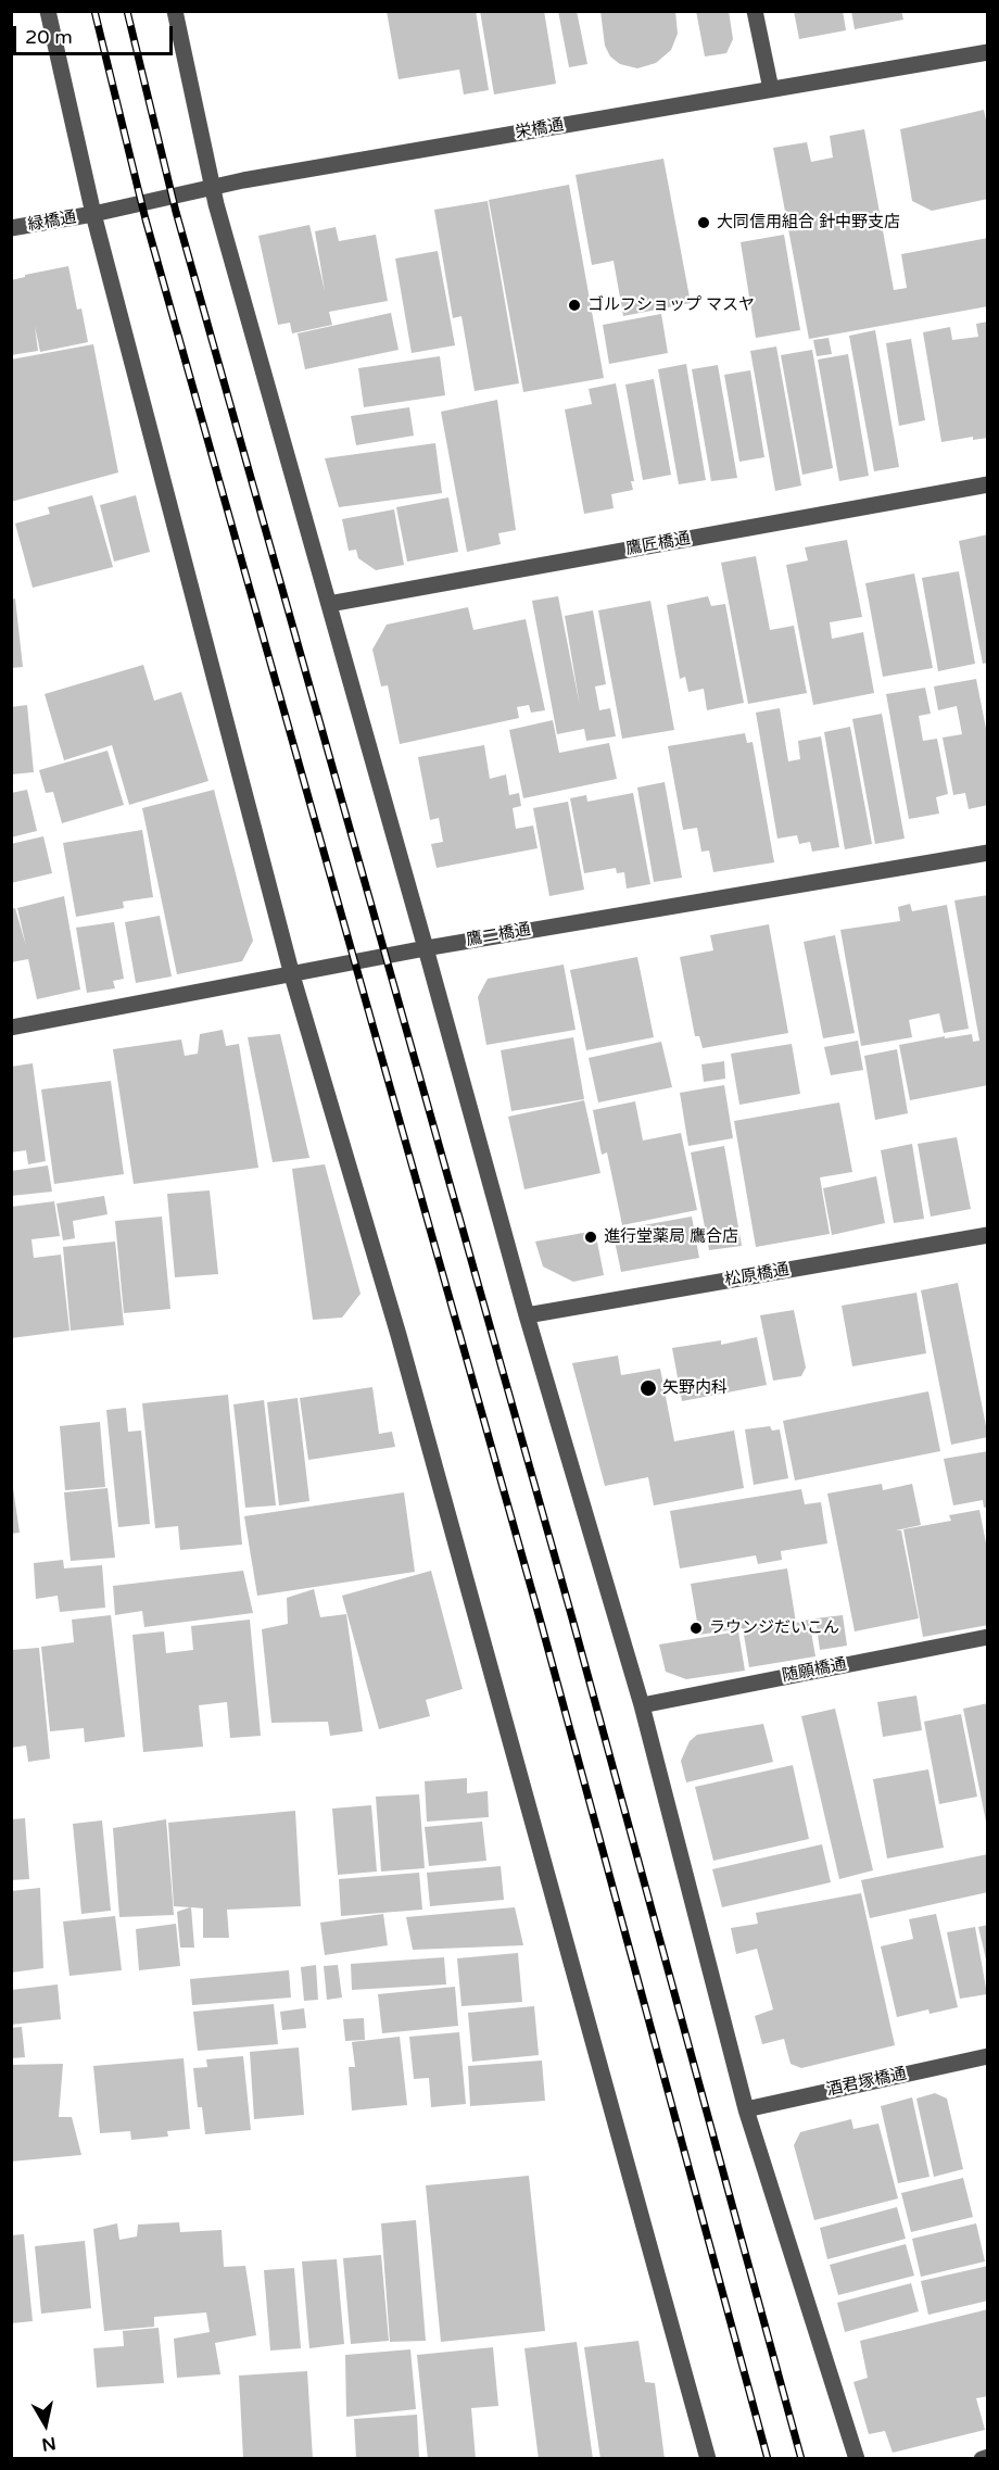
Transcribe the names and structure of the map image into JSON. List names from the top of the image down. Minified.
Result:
{"streets":{"street":["栄橋通","緑橋通","鷹匠橋通","鷹二橋通","松原橋通","随願橋通","酒君塚橋通"]},"crossings":[["栄橋通","緑橋通"]],"places":["大同信用組合 針中野支店","ゴルフショップ マスヤ","進行堂薬局 鷹合店","矢野内科","ラウンジだいこん"],"scale_bar":"20 m","north":"bottom"}
